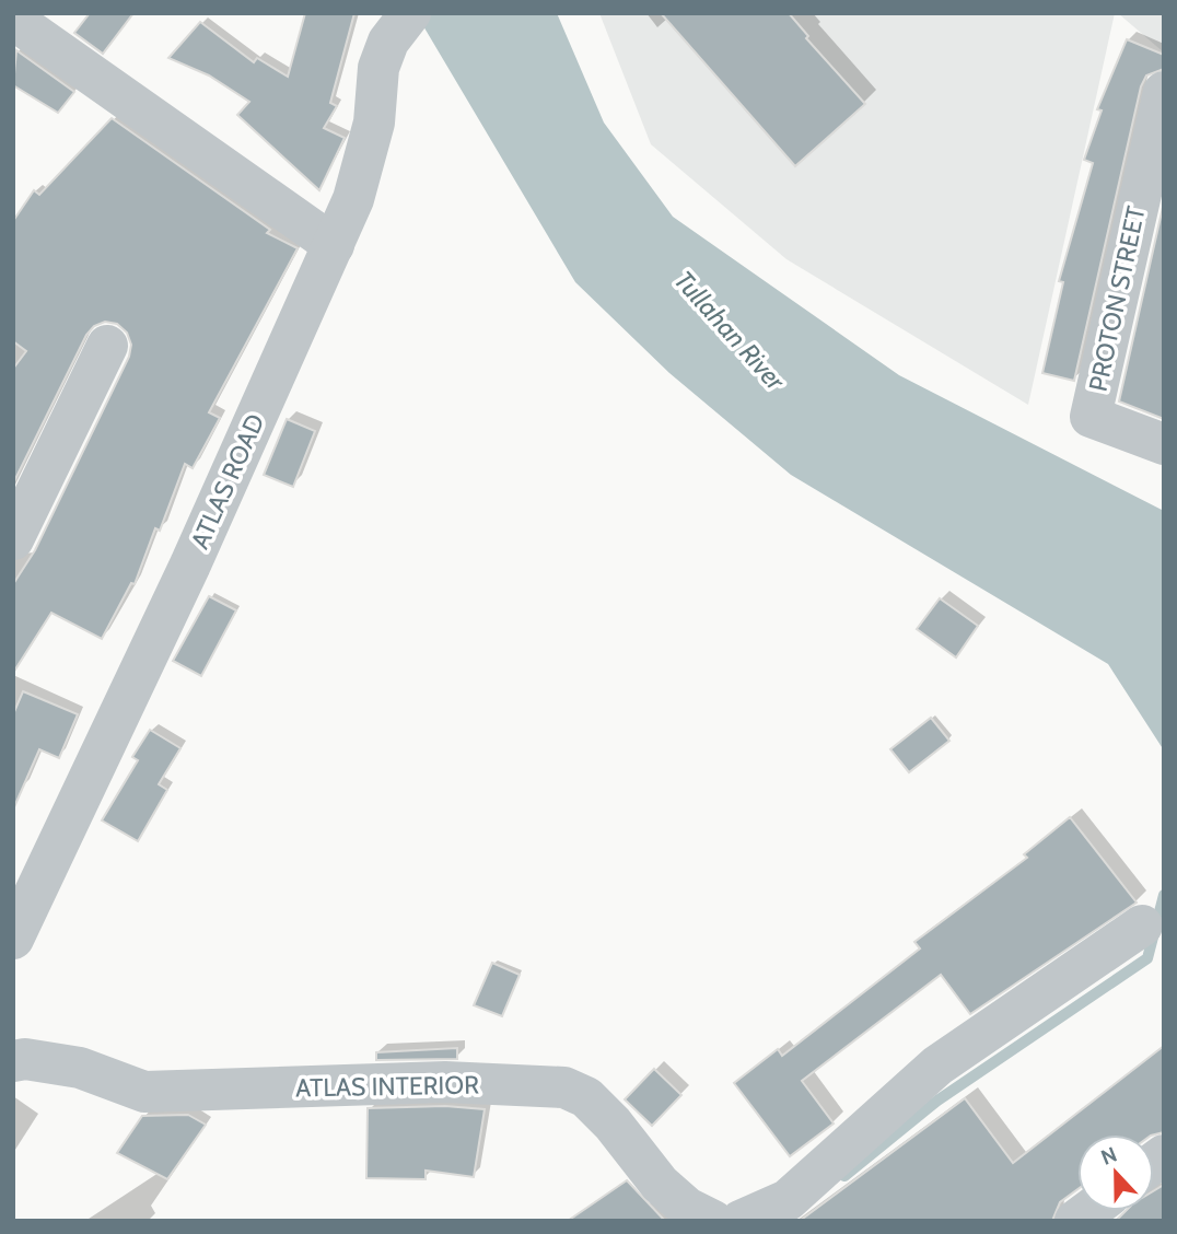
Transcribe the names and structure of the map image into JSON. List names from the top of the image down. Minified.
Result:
{"streets":{"street":["PROTON STREET","ATLAS ROAD","ATLAS INTERIOR"]},"water":["Tullahan River"],"north":"top"}
